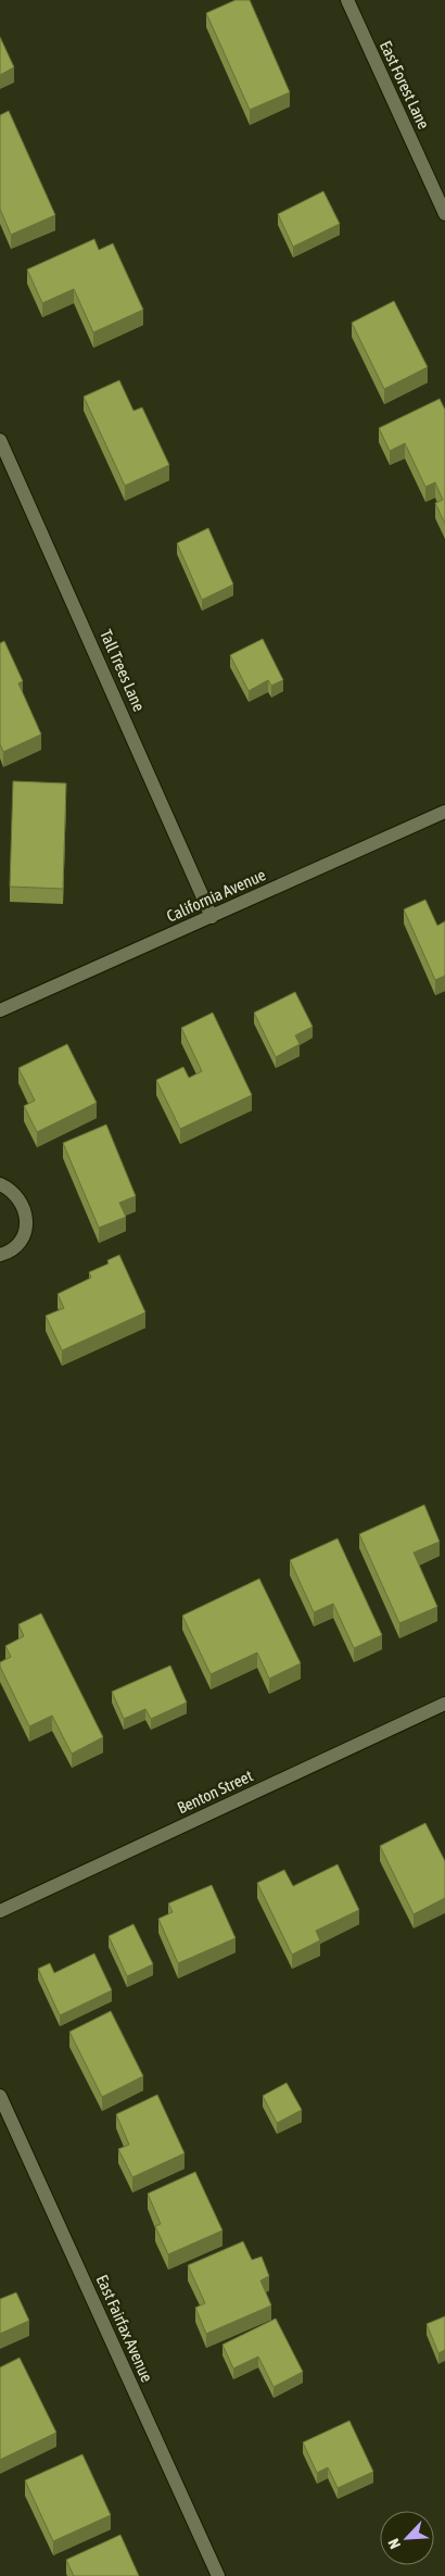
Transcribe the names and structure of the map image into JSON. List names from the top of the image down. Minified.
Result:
{"streets":{"street":["East Forest Lane","Tall Trees Lane","California Avenue","Benton Street","East Fairfax Avenue"]},"crossings":[["Tall Trees Lane","California Avenue"]],"north":"bottom left"}
